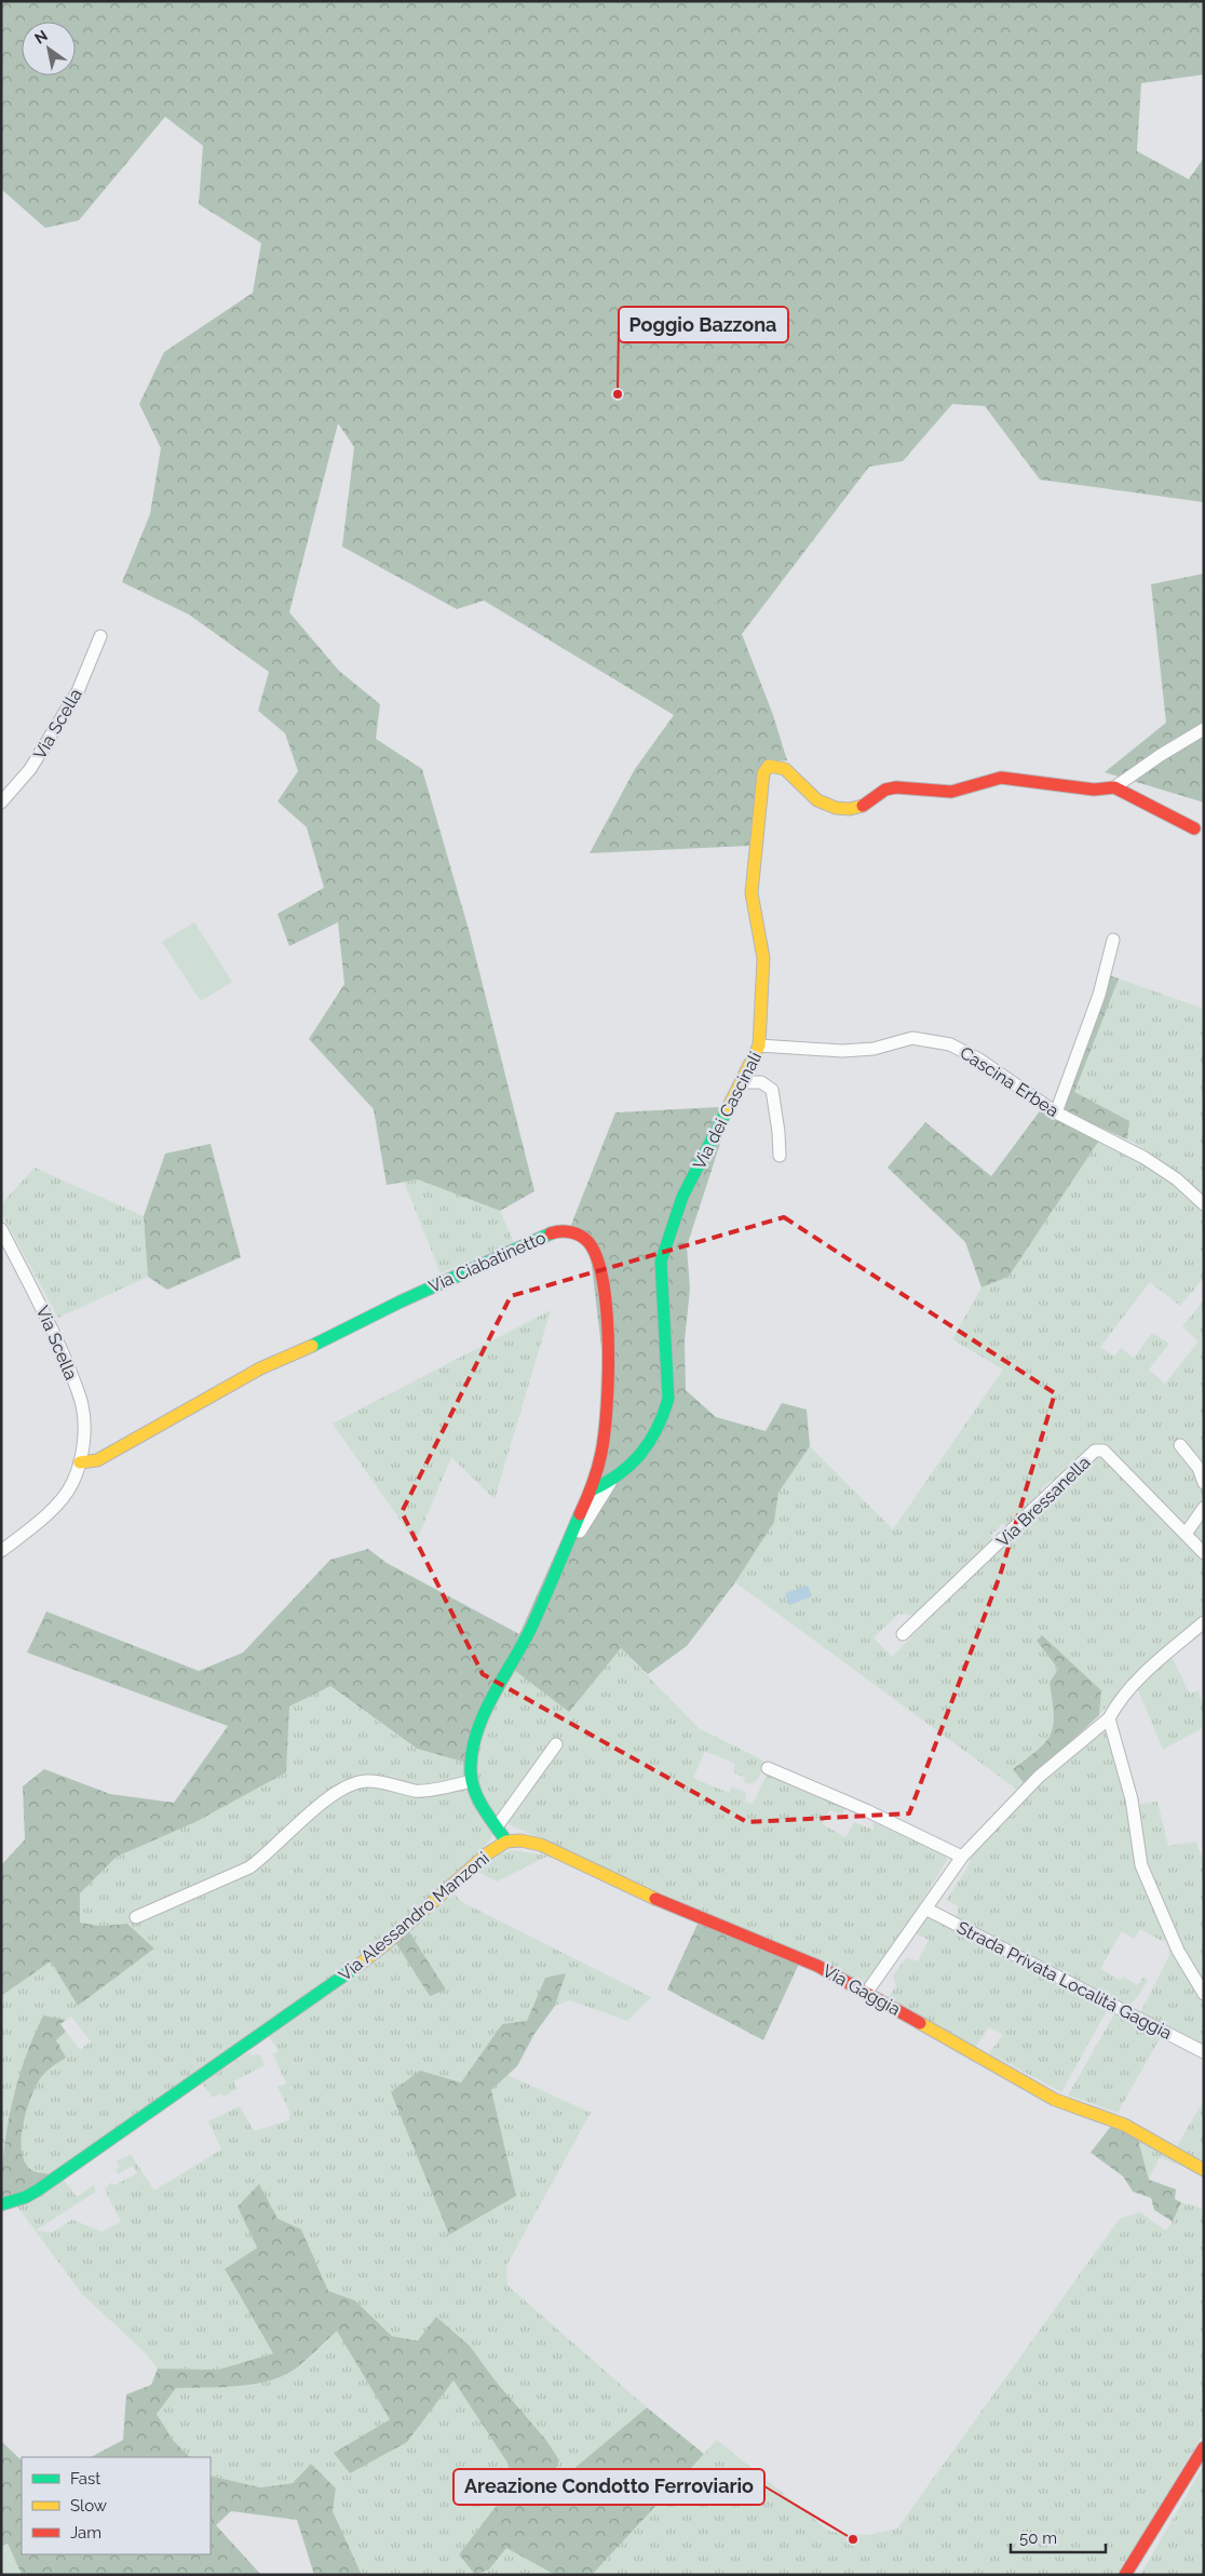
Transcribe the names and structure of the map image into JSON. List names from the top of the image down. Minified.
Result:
{"streets":{"street":["Via Scella","Cascina Erbea","Via dei Cascinali","Via Ciabatinetto","Via Bressanella","Via Alessandro Manzoni","Strada Privata Località Gaggia","Via Gaggia"]},"crossings":[["Via Scella","Via Ciabatinetto"],["Cascina Erbea","Via dei Cascinali"],["Via dei Cascinali","Via Ciabatinetto"],["Via Ciabatinetto","Via Alessandro Manzoni"],["Via Alessandro Manzoni","Via Gaggia"]],"places":["Poggio Bazzona","Areazione Condotto Ferroviario"],"legend":["Fast","Slow","Jam"],"scale_bar":"50 m","north":"top left"}
